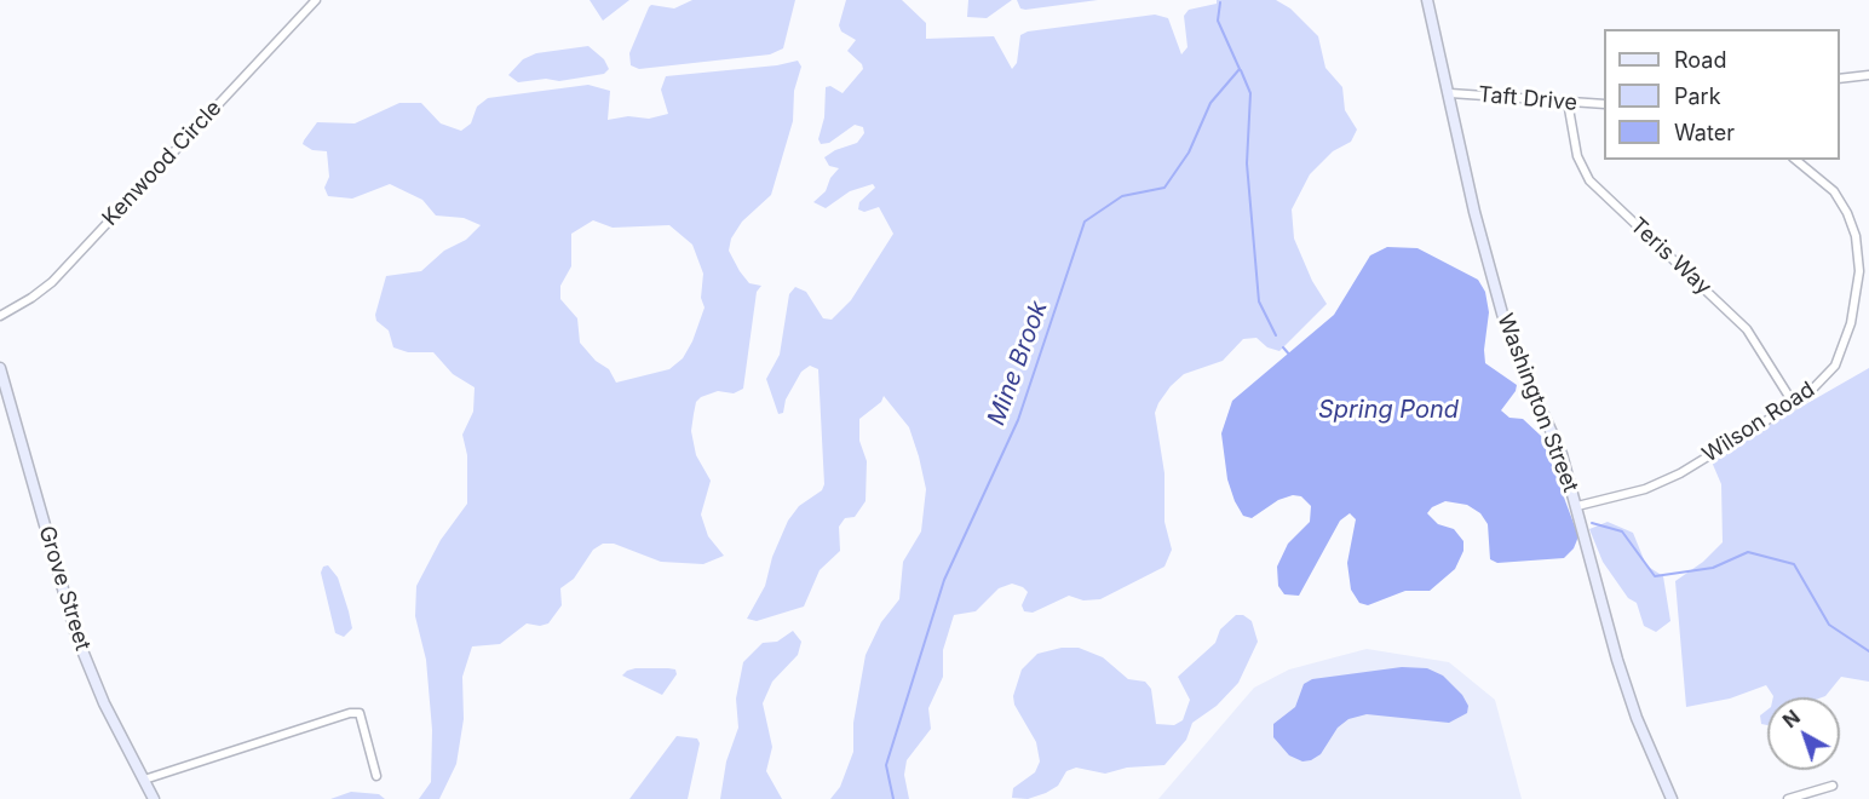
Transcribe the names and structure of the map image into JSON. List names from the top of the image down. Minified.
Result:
{"streets":{"main road":["Washington Street","Grove Street"],"street":["Taft Drive","Kenwood Circle","Teris Way","Wilson Road"]},"crossings":[["Taft Drive","Teris Way"],["Taft Drive","Washington Street"],["Teris Way","Wilson Road"],["Washington Street","Wilson Road"]],"water":["Mine Brook","Spring Pond"],"legend":["Road","Park","Water"],"north":"top left"}
